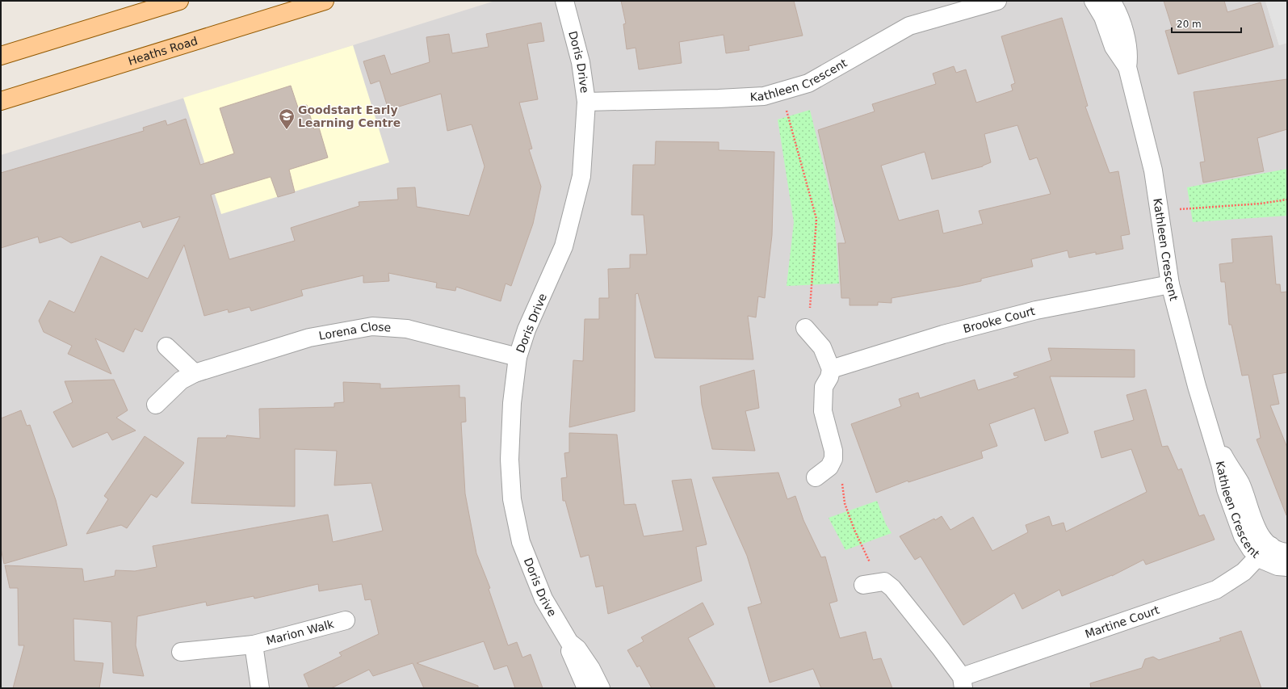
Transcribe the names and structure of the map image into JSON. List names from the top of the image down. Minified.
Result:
{"streets":{"main road":["Heaths Road"],"street":["Doris Drive","Kathleen Crescent","Brooke Court","Lorena Close","Martine Court","Marion Walk"]},"crossings":[["Doris Drive","Kathleen Crescent"],["Doris Drive","Lorena Close"],["Kathleen Crescent","Brooke Court"],["Kathleen Crescent","Martine Court"]],"places":{"school or university":["Goodstart Early Learning Centre"]},"scale_bar":"20 m"}
